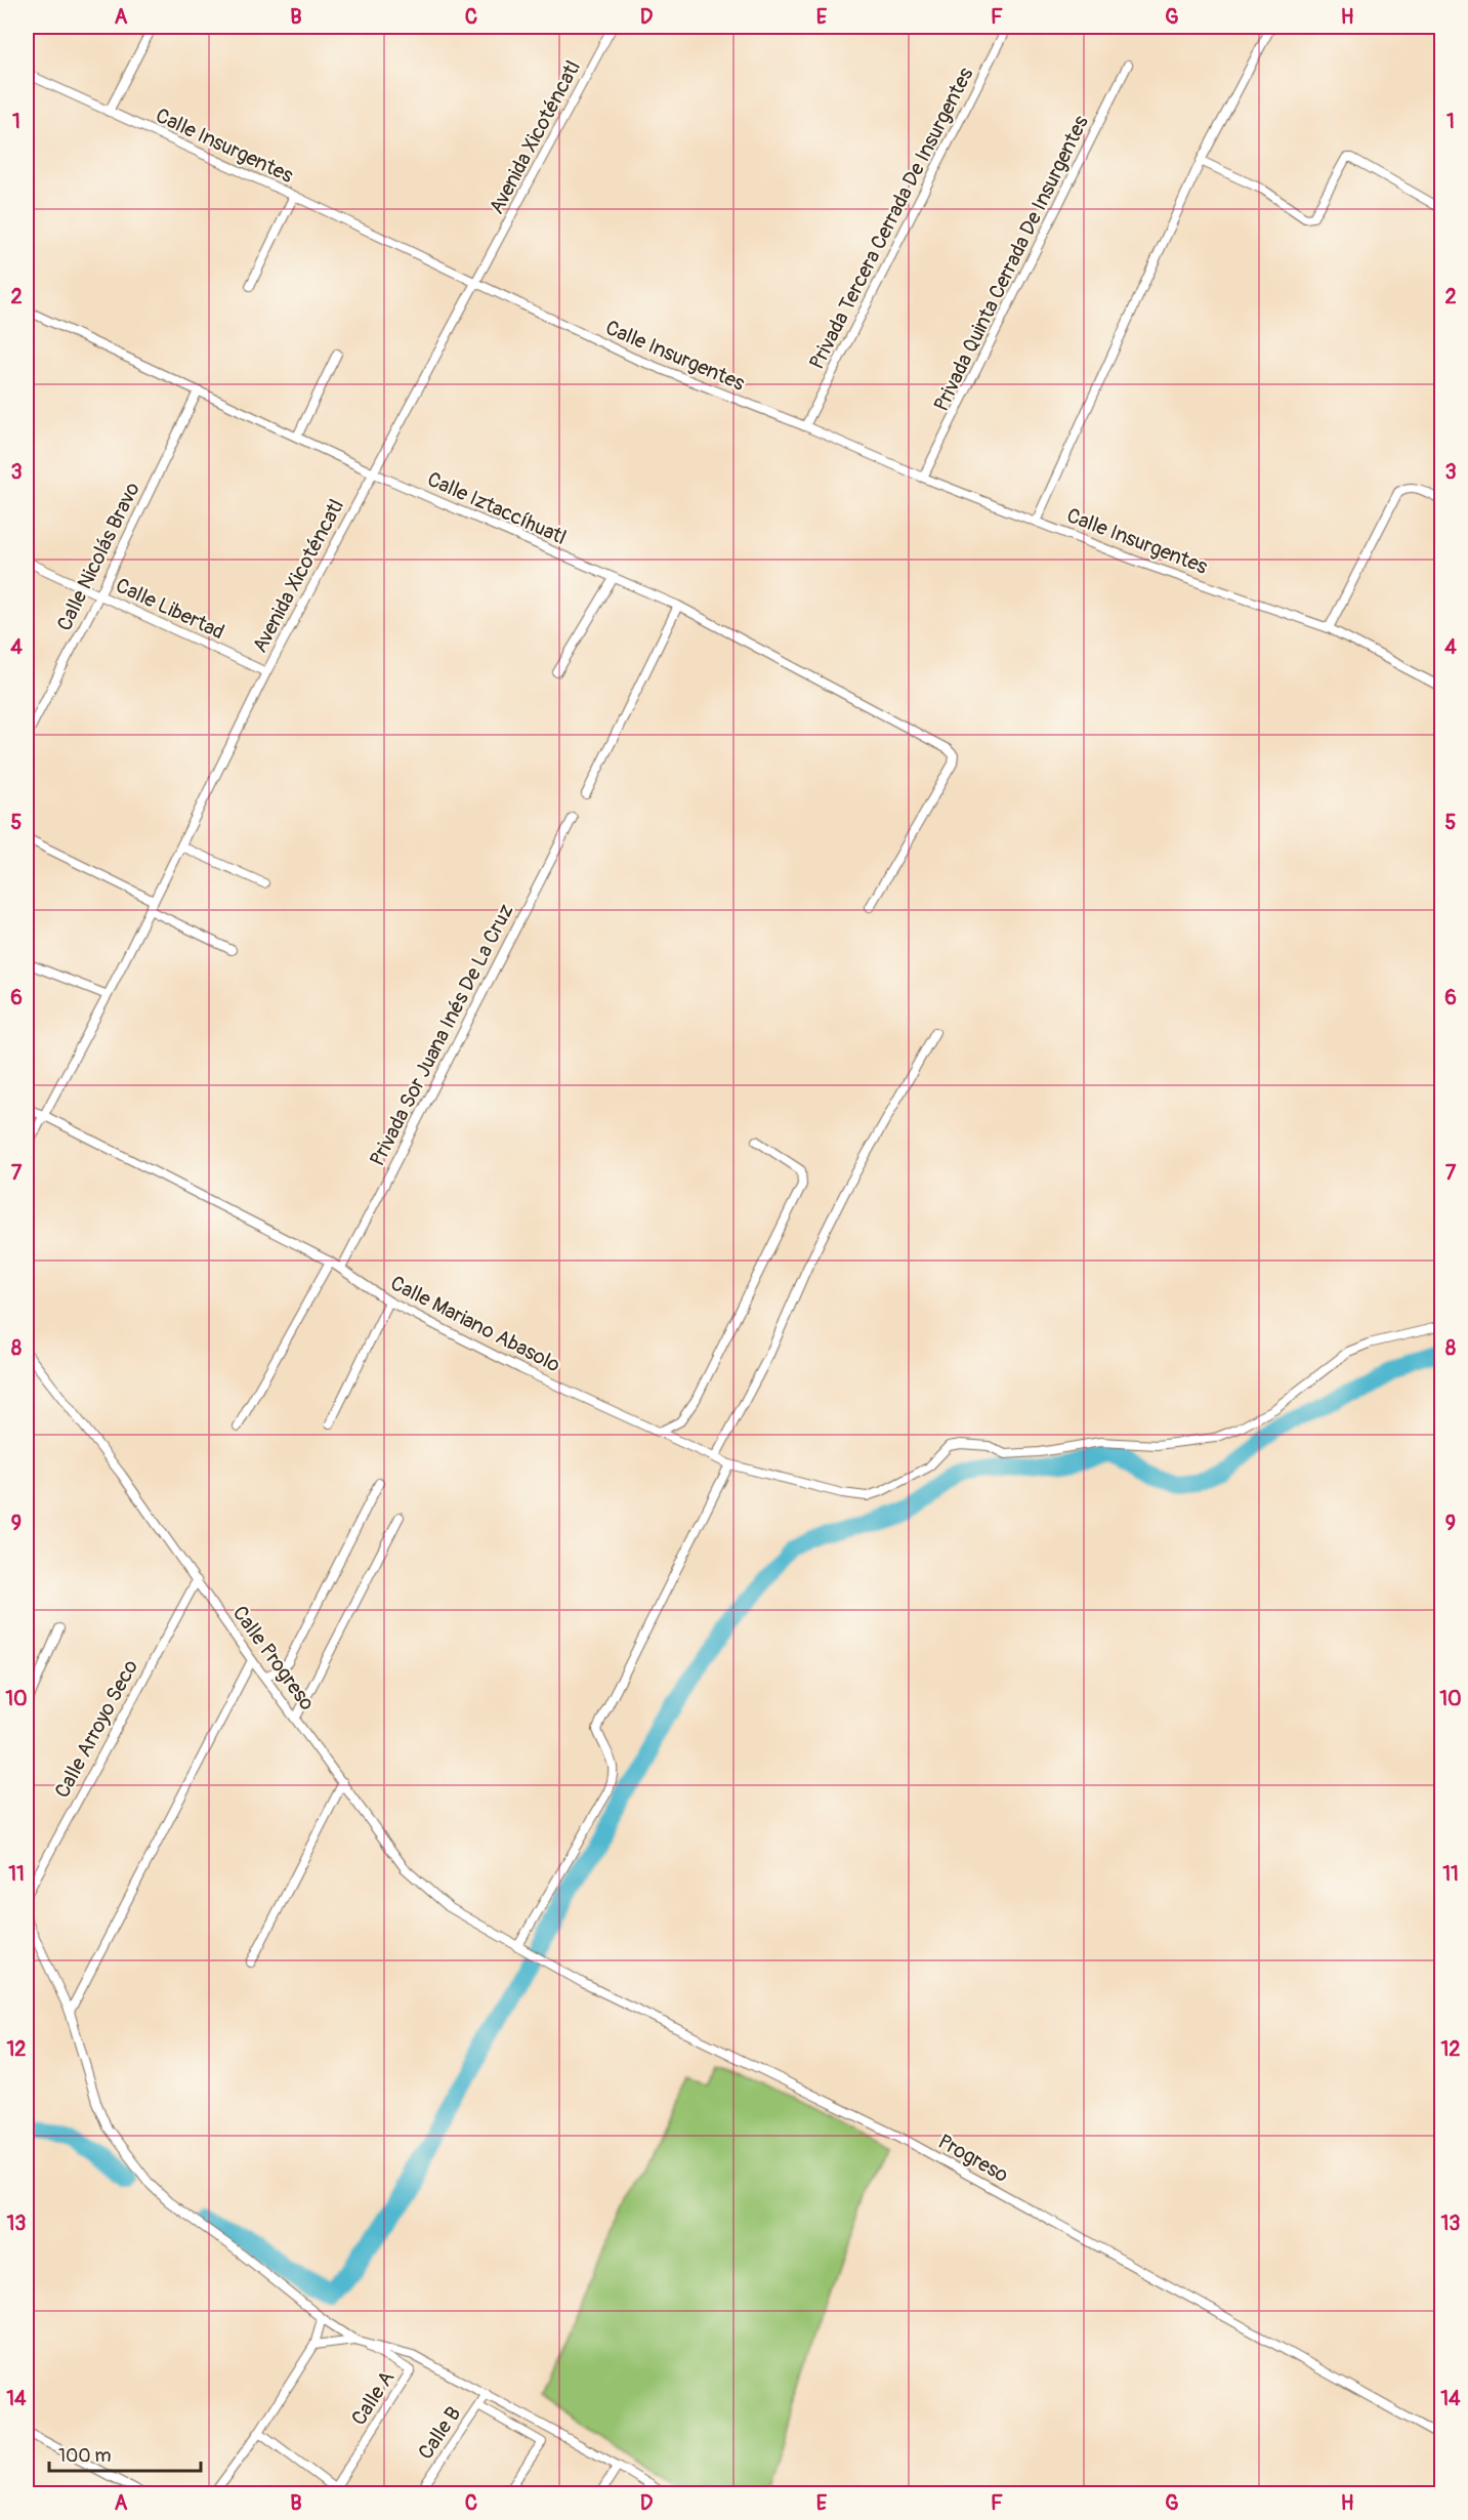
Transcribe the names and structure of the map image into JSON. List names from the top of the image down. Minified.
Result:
{"streets":{"street":["Avenida Xicoténcatl","Calle Insurgentes","Privada Tercera Cerrada De Insurgentes","Privada Quinta Cerrada De Insurgentes","Calle Iztaccíhuatl","Calle Nicolás Bravo","Calle Libertad","Privada Sor Juana Inés De La Cruz","Calle Mariano Abasolo","Calle Progreso","Calle Arroyo Seco","Progreso","Calle A","Calle B"]},"crossings":[["Avenida Xicoténcatl","Calle Insurgentes"],["Avenida Xicoténcatl","Calle Iztaccíhuatl"],["Avenida Xicoténcatl","Calle Libertad"],["Avenida Xicoténcatl","Calle Mariano Abasolo"],["Calle Insurgentes","Privada Tercera Cerrada De Insurgentes"],["Calle Insurgentes","Privada Quinta Cerrada De Insurgentes"],["Calle Iztaccíhuatl","Calle Nicolás Bravo"],["Calle Nicolás Bravo","Calle Libertad"],["Privada Sor Juana Inés De La Cruz","Calle Mariano Abasolo"],["Calle Progreso","Calle Arroyo Seco"],["Calle Progreso","Progreso"]],"scale_bar":"100 m","grid":{"columns":["A","B","C","D","E","F","G","H"],"rows":["1","2","3","4","5","6","7","8","9","10","11","12","13","14"]}}
